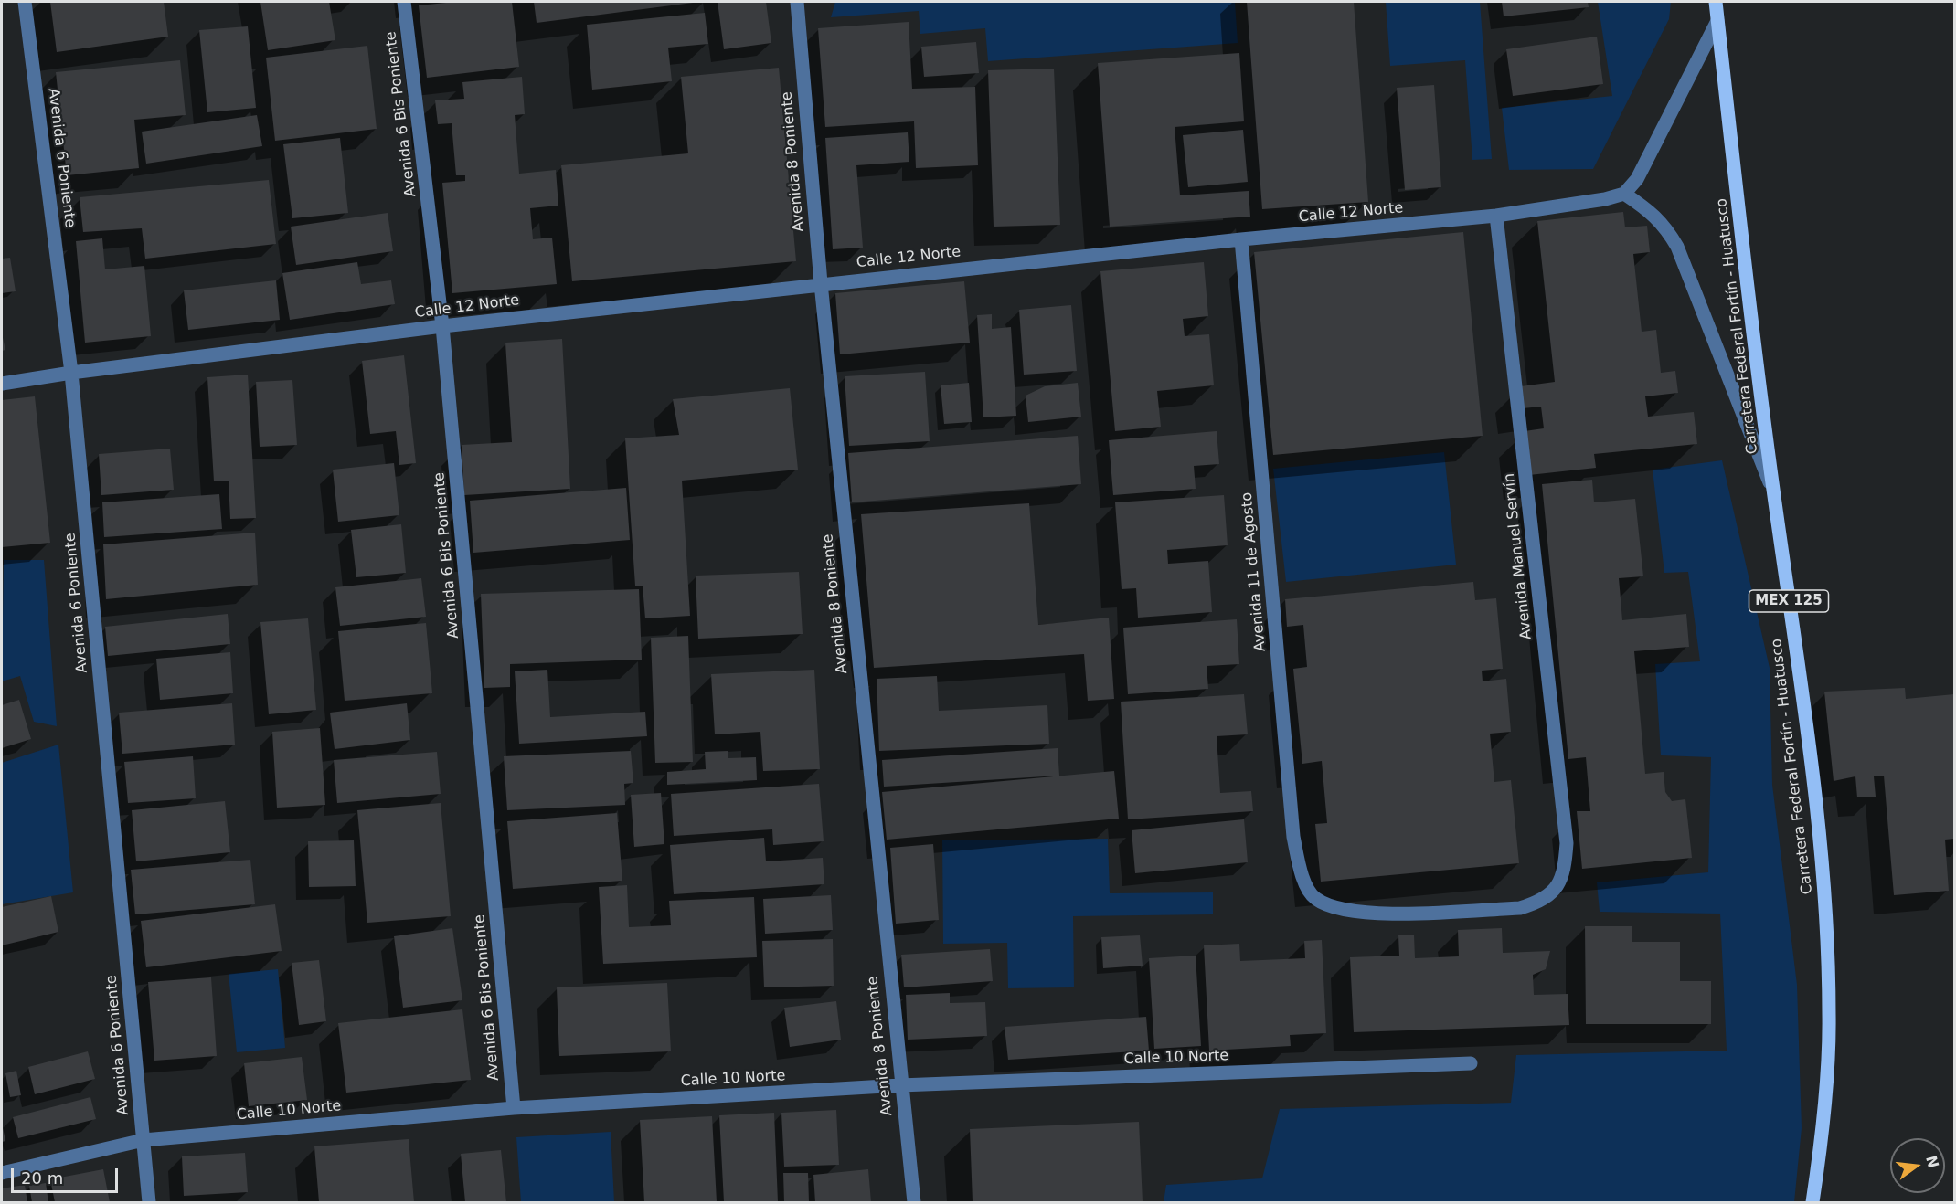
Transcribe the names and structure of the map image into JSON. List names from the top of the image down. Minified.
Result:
{"streets":{"main road":["Carretera Federal Fortín - Huatusco","MEX 125"],"street":["Avenida 6 Bis Poniente","Avenida 6 Poniente","Avenida 8 Poniente","Calle 12 Norte","Avenida Manuel Servín","Avenida 11 de Agosto","Calle 10 Norte"]},"crossings":[["Avenida 6 Bis Poniente","Calle 12 Norte"],["Avenida 6 Bis Poniente","Calle 10 Norte"],["Avenida 6 Poniente","Calle 12 Norte"],["Avenida 6 Poniente","Calle 10 Norte"],["Avenida 8 Poniente","Calle 12 Norte"],["Avenida 8 Poniente","Calle 10 Norte"],["Calle 12 Norte","Avenida Manuel Servín"],["Calle 12 Norte","Avenida 11 de Agosto"],["Avenida Manuel Servín","Avenida 11 de Agosto"]],"scale_bar":"20 m","north":"right"}
